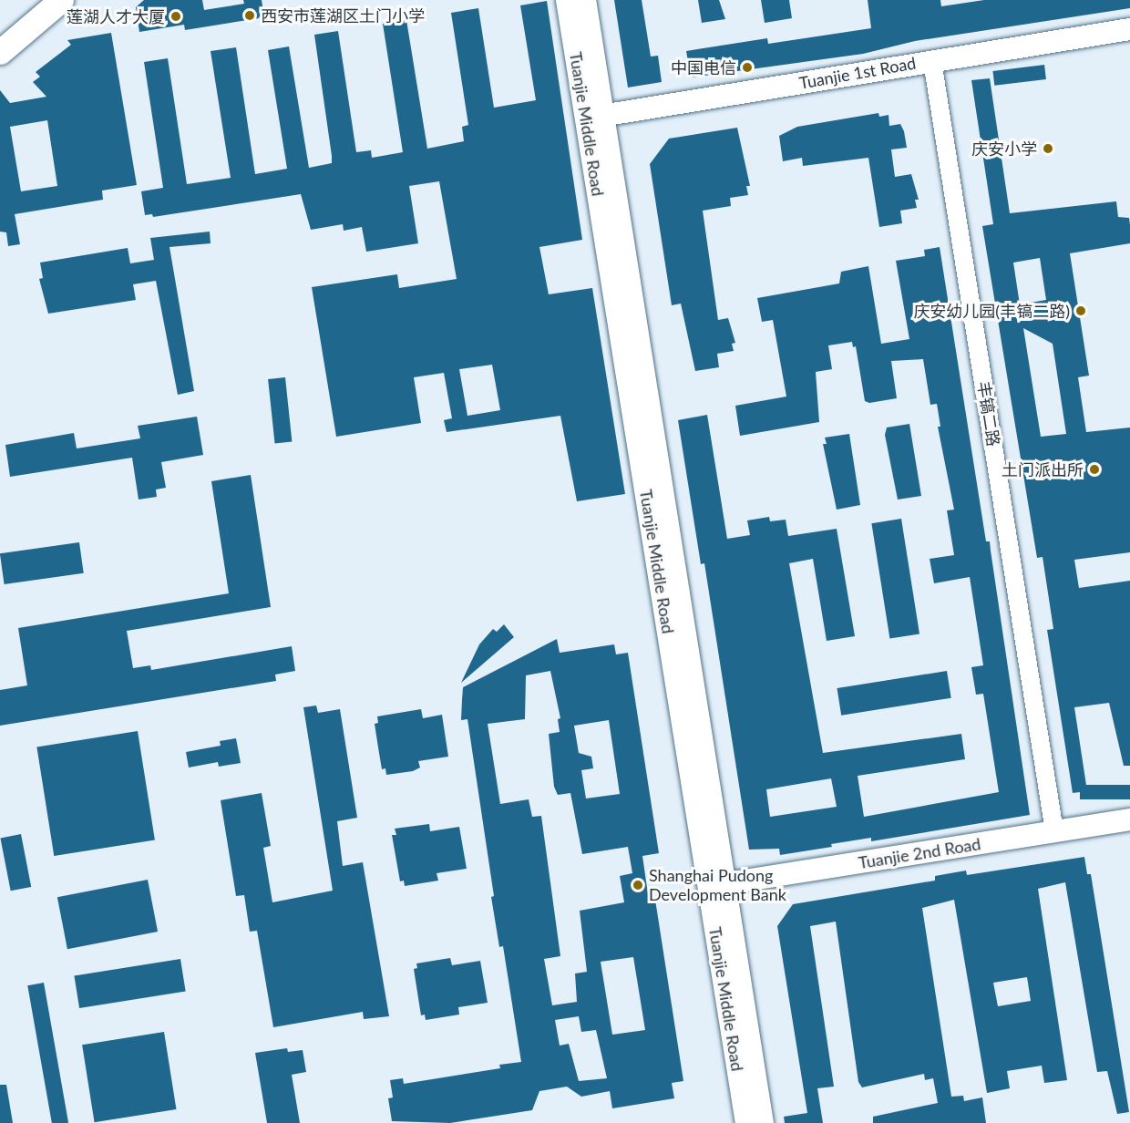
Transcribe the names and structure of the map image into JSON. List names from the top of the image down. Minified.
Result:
{"streets":{"street":["Tuanjie 1st Road","Tuanjie Middle Road","丰镐二路","Tuanjie 2nd Road"]},"crossings":[["Tuanjie 1st Road","Tuanjie Middle Road"],["Tuanjie 1st Road","丰镐二路"],["Tuanjie Middle Road","Tuanjie 2nd Road"],["丰镐二路","Tuanjie 2nd Road"]],"places":["西安市莲湖区土门小学","莲湖人才大厦","中国电信","庆安小学","庆安幼儿园(丰镐二路)","土门派出所","Shanghai Pudong Development Bank"]}
